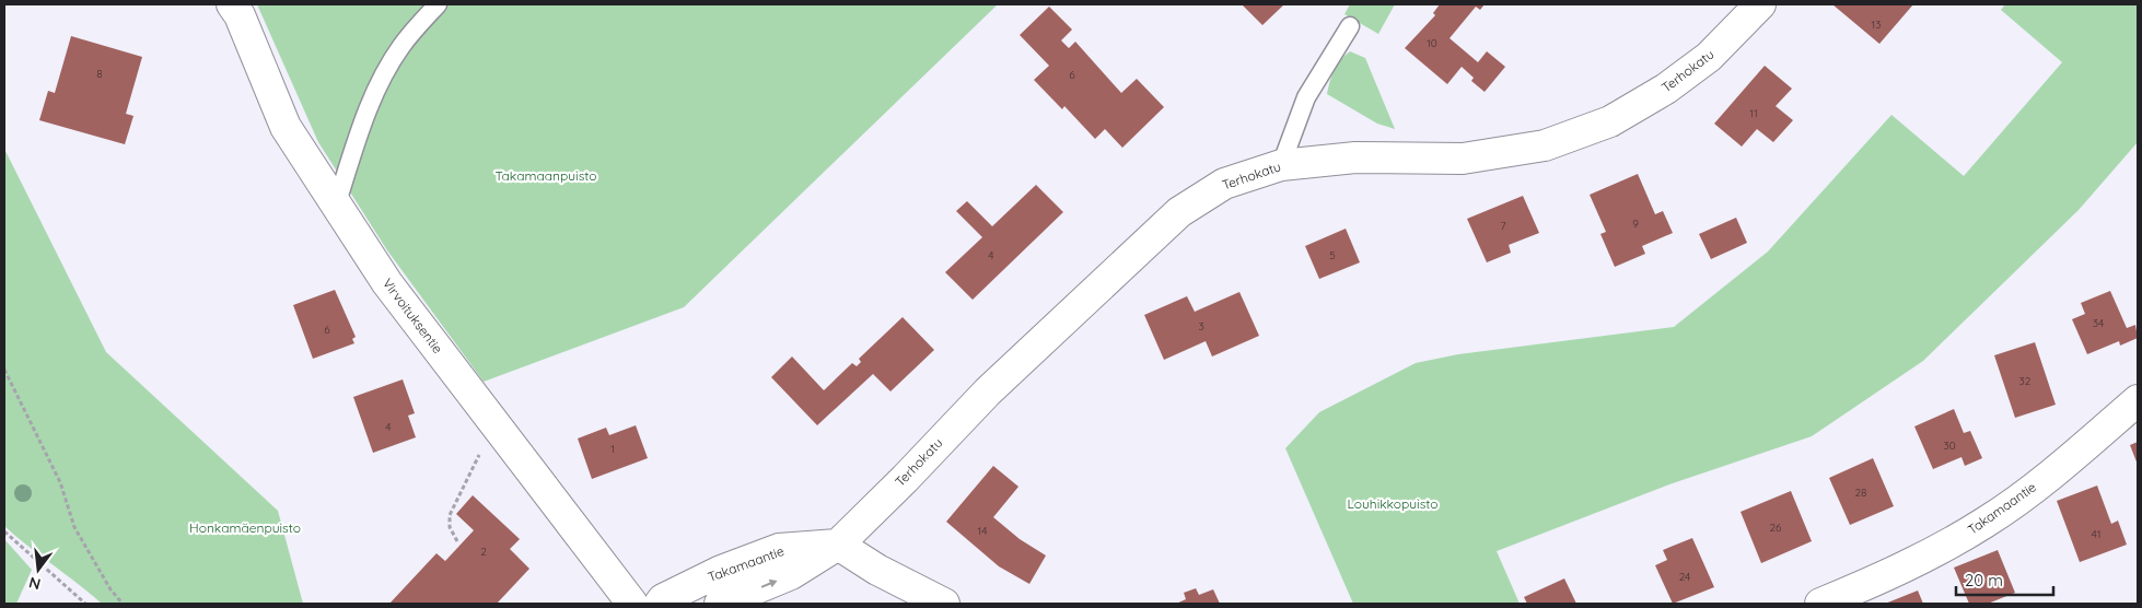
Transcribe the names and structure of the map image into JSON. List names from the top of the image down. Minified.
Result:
{"streets":{"street":["Terhokatu","Virvoituksentie","Takamaantie"]},"crossings":[["Terhokatu","Takamaantie"]],"parks":["Takamaanpuisto","Louhikkopuisto","Honkamäenpuisto"],"house_numbers":["13","10","8","6","11","9","7","4","5","34","3","6","32","4","30","1","28","26","14","41","2","24"],"scale_bar":"20 m","north":"bottom"}
